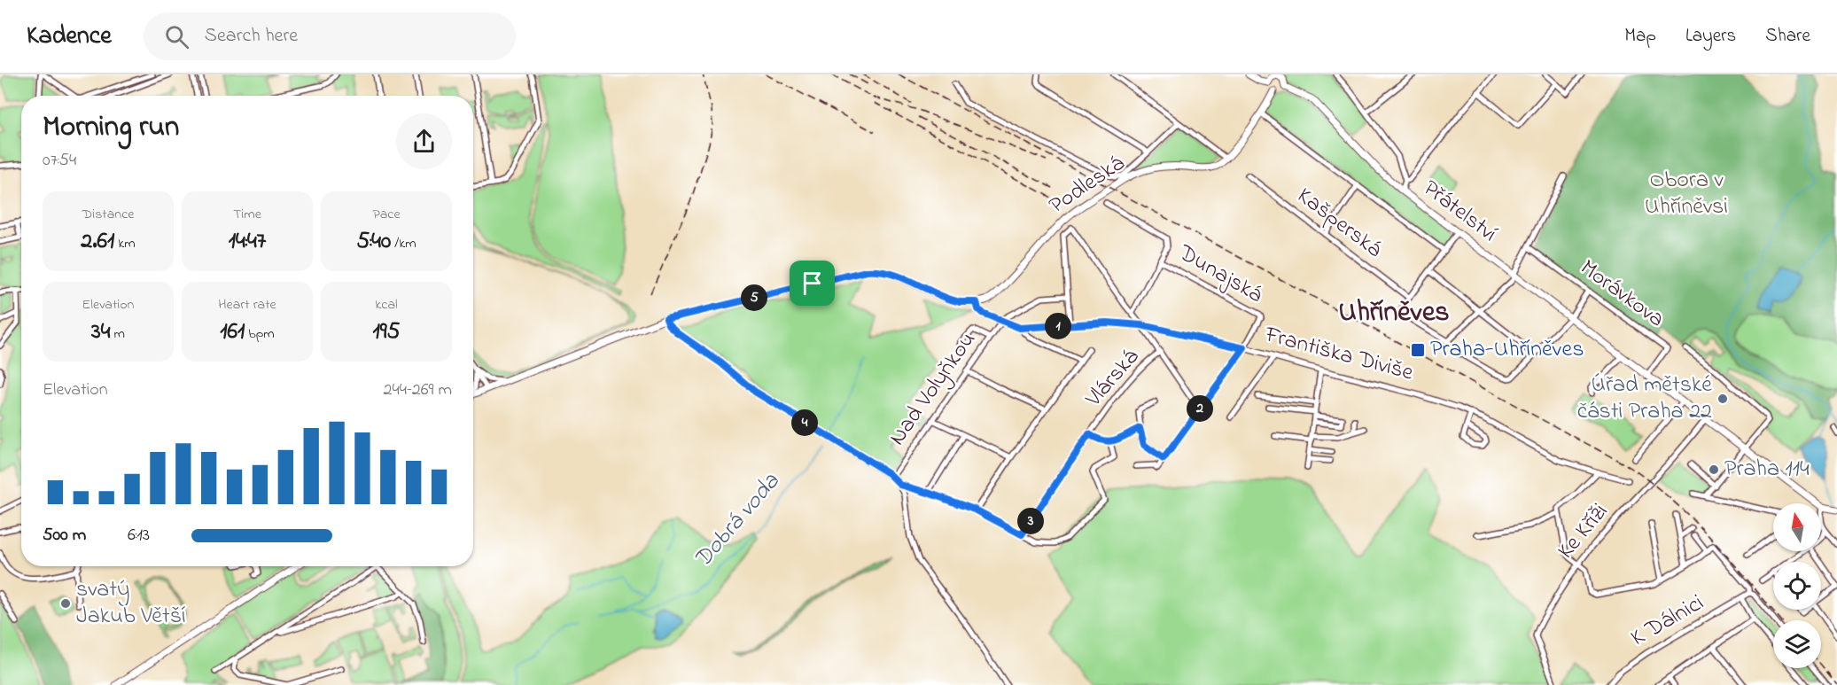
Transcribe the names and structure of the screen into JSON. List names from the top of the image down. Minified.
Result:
{"streets":{"main road":["Podleská","Přátelství"],"street":["Kašperská","Dunajská","Morávkova","Františka Diviše","Vlárská","Nad Volyňkou","Ke Kříži","K Dálnici"]},"crossings":[["Podleská","Františka Diviše"],["Přátelství","Morávkova"],["Přátelství","Ke Kříži"],["Dunajská","Františka Diviše"],["Františka Diviše","Nad Volyňkou"]],"districts":["Uhříněves"],"water":["Dobrá voda"],"parks":["Obora v Uhříněvsi"],"places":{"transit":["Praha-Uhříněves"],"other":["Úřad mětské části Praha 22","Praha 114","svatý Jakub Větší"]},"north":"top","page":{"header":"Kadence","search":"Search here","nav":["Map","Layers","Share"],"heading":["Morning run","07:54"],"stats":[["Distance","2.61 km"],["Time","14:47"],["Pace","5:40 /km"],["Elevation","34 m"],["Heart rate","161 bpm"],["kcal","195"]],"pins":["5","1","2","4","3"],"chart":["Elevation","244–269 m"],"list":[{"name":"500 m","note":"6:13"}]}}
